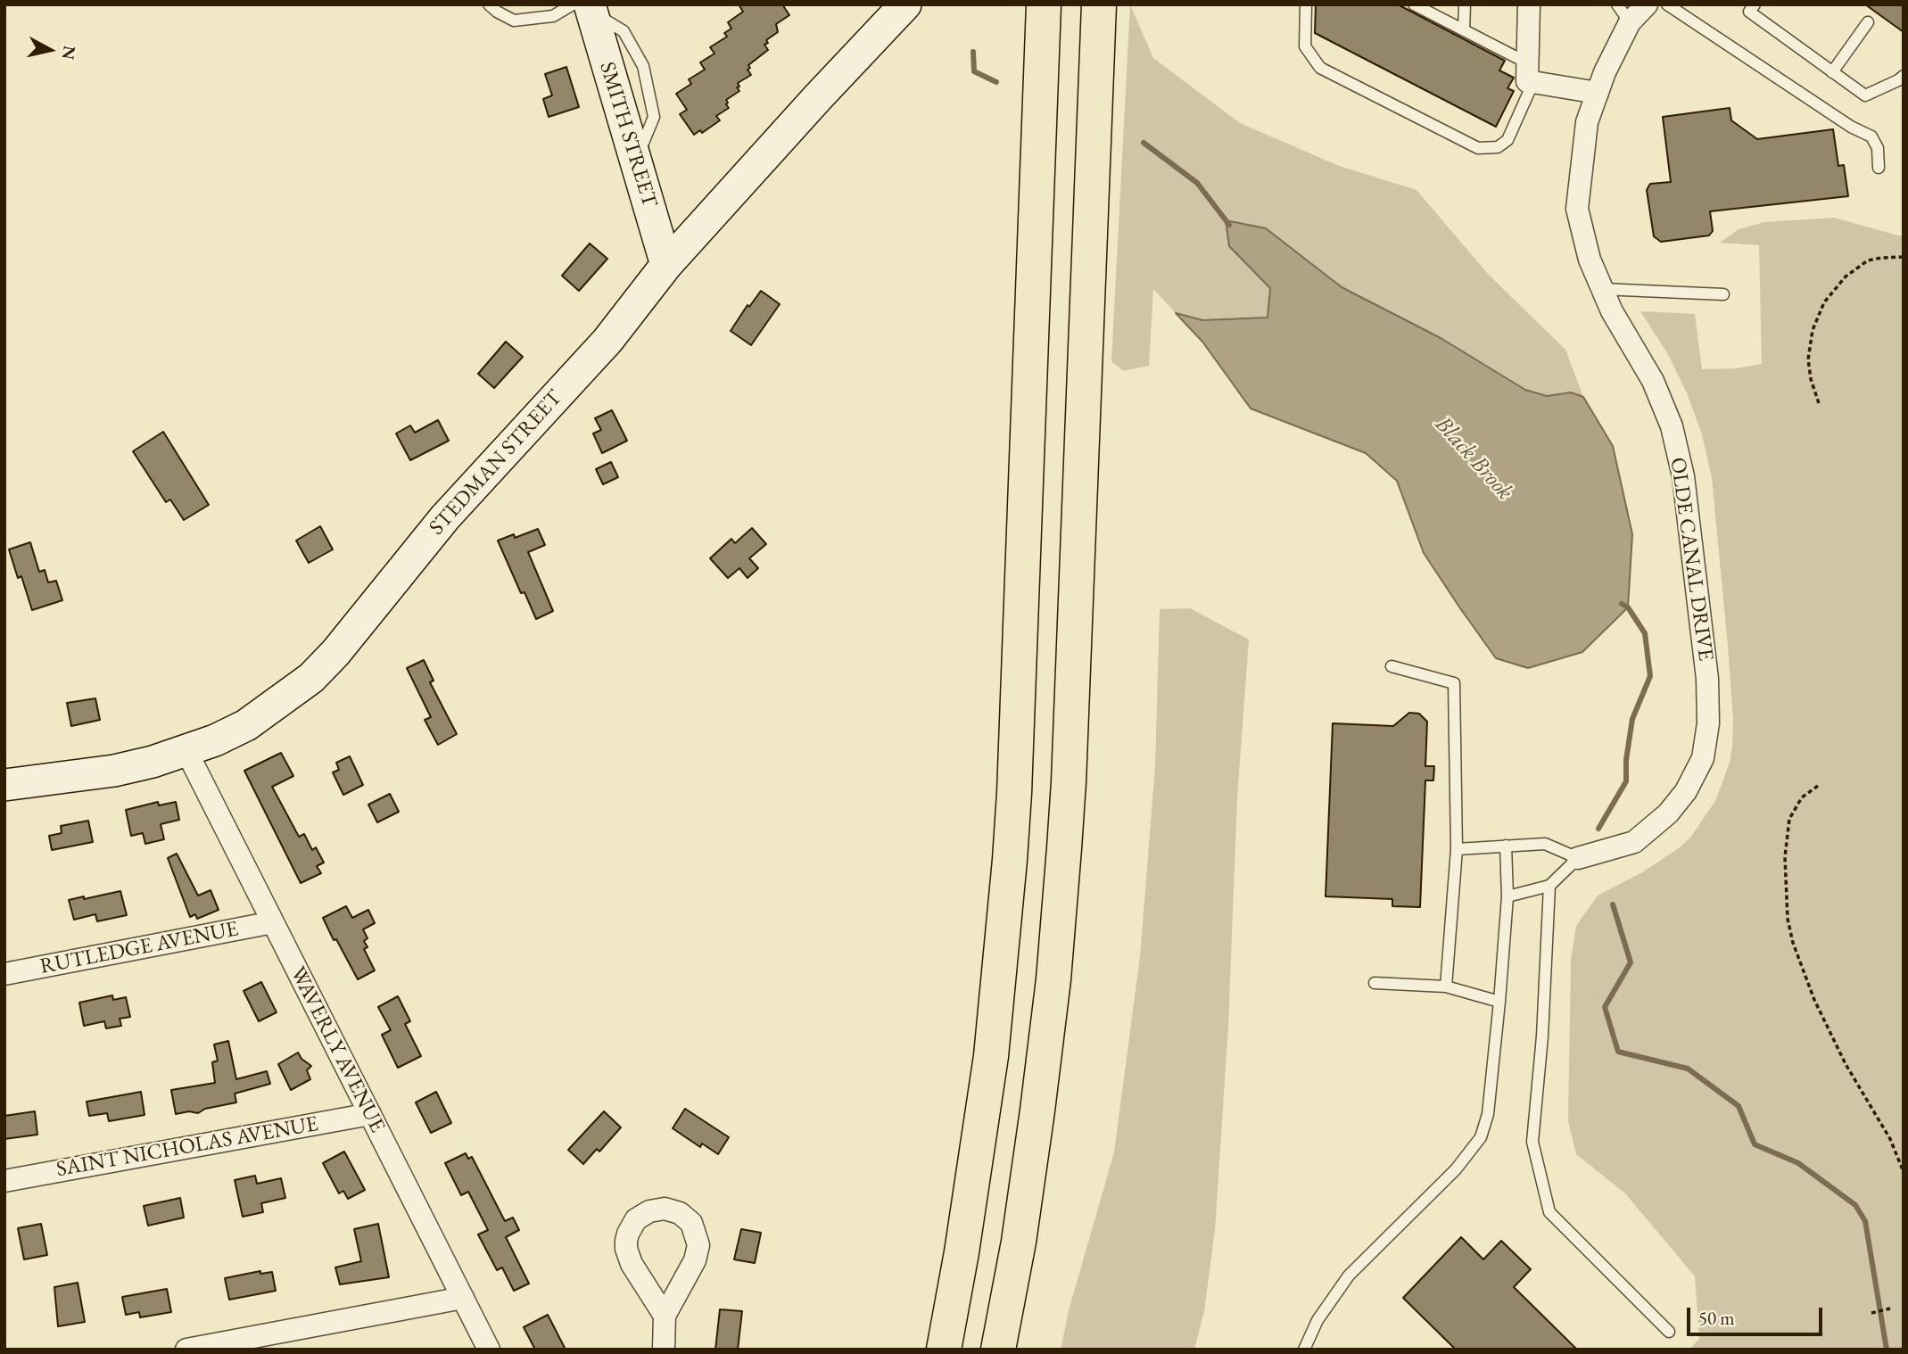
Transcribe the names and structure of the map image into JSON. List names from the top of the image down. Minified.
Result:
{"streets":{"main road":["SMITH STREET","STEDMAN STREET"],"street":["OLDE CANAL DRIVE","RUTLEDGE AVENUE","WAVERLY AVENUE","SAINT NICHOLAS AVENUE"]},"crossings":[["SMITH STREET","STEDMAN STREET"],["STEDMAN STREET","WAVERLY AVENUE"],["RUTLEDGE AVENUE","WAVERLY AVENUE"],["WAVERLY AVENUE","SAINT NICHOLAS AVENUE"]],"water":["Black Brook"],"scale_bar":"50 m","north":"right"}
